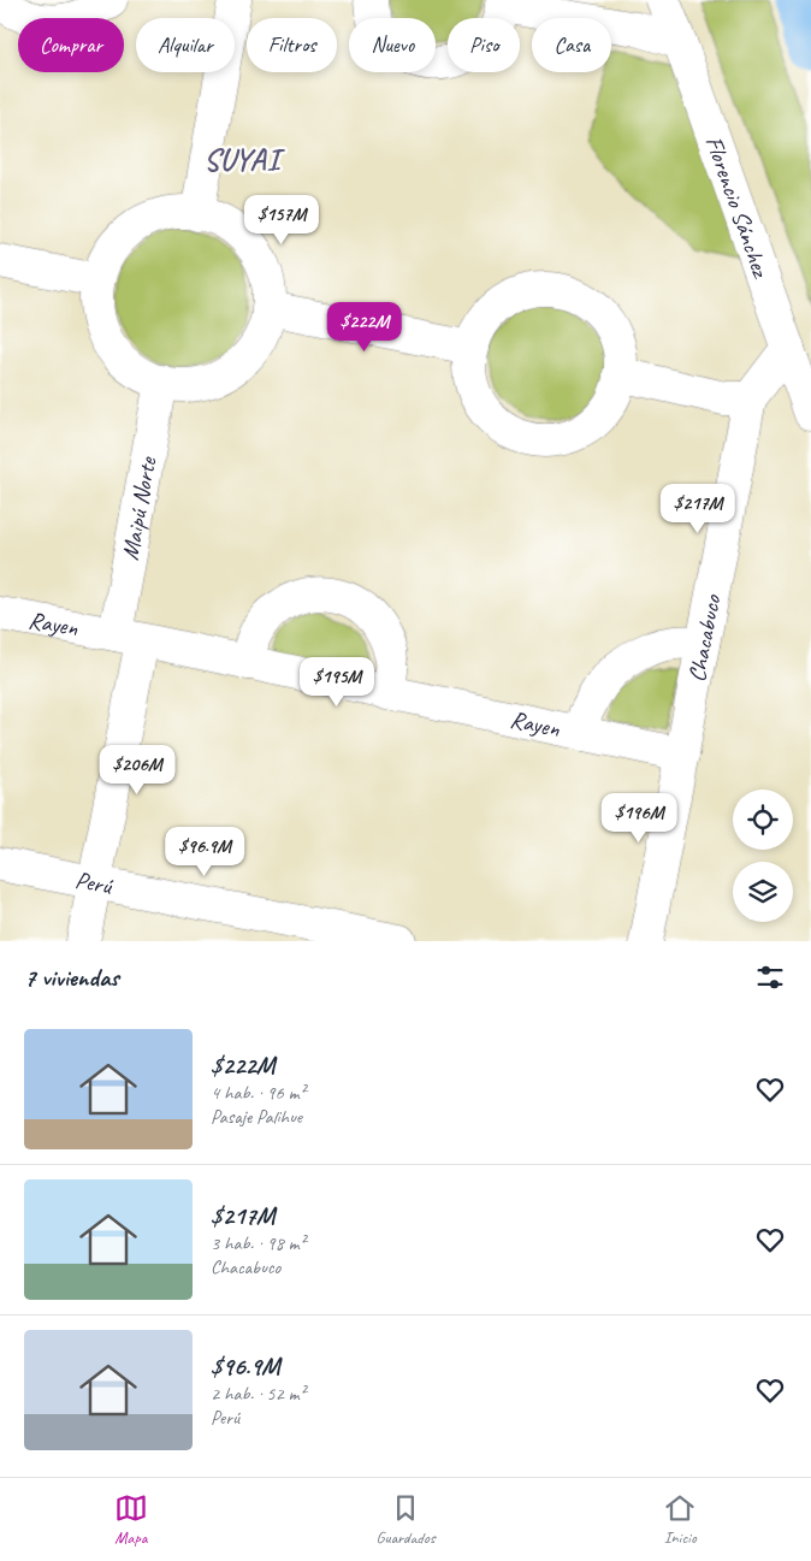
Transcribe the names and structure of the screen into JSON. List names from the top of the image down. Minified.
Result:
{"streets":{"street":["Florencio Sánchez","Maipú Norte","Rayen","Chacabuco","Perú"]},"crossings":[["Florencio Sánchez","Chacabuco"],["Maipú Norte","Rayen"],["Maipú Norte","Perú"],["Rayen","Chacabuco"]],"districts":["SUYAI"],"page":{"chip":["Comprar","Alquilar","Filtros","Nuevo","Piso","Casa"],"price":["$157M","$222M","$217M","$195M","$206M","$196M","$96.9M"],"heading":"7 viviendas","list":[{"name":"$222M","note":"4 hab. · 96 m² · Pasaje Palihue"},{"name":"$217M","note":"3 hab. · 98 m² · Chacabuco"},{"name":"$96.9M","note":"2 hab. · 52 m² · Perú"}],"tabs":["Mapa","Guardados","Inicio"]}}
